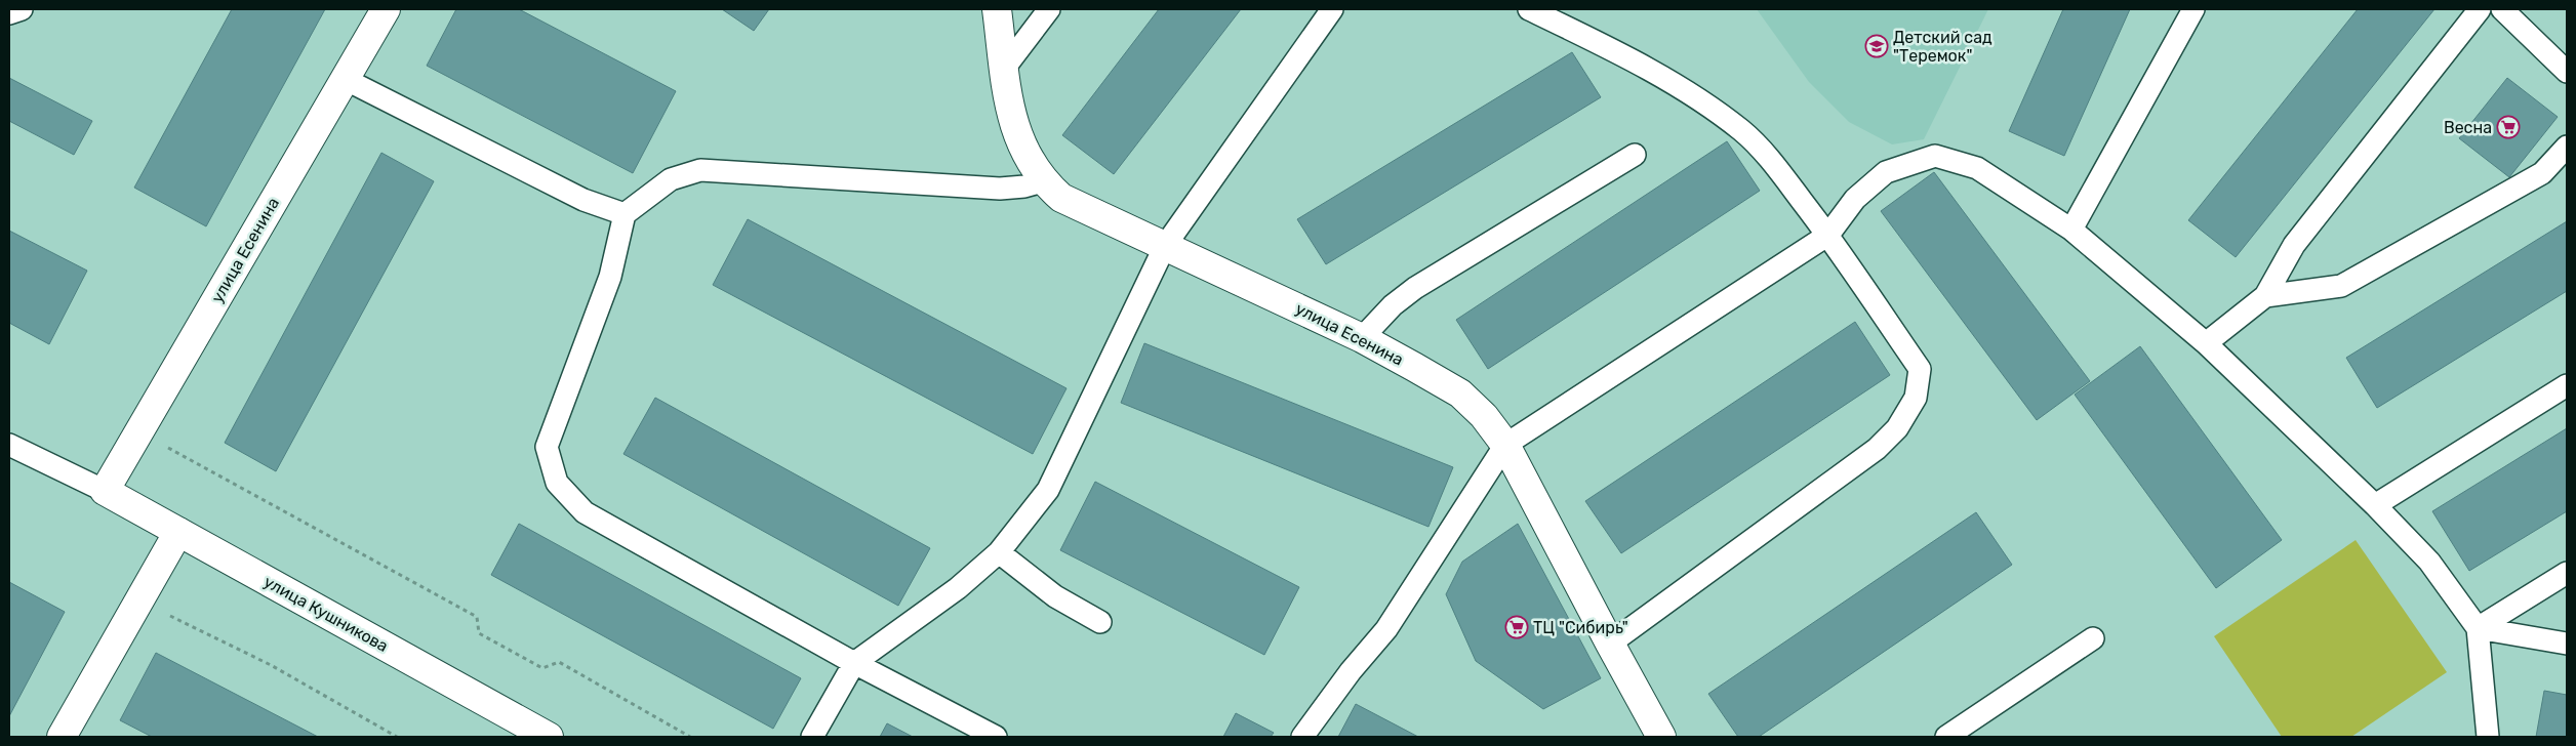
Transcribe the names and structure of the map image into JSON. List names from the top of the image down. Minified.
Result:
{"streets":{"street":["улица Есенина","улица Кушникова"]},"crossings":[["улица Есенина","улица Кушникова"]],"places":{"school or university":["Детский сад \"Теремок\""],"supermarket":["Весна","ТЦ \"Сибирь\""]}}
